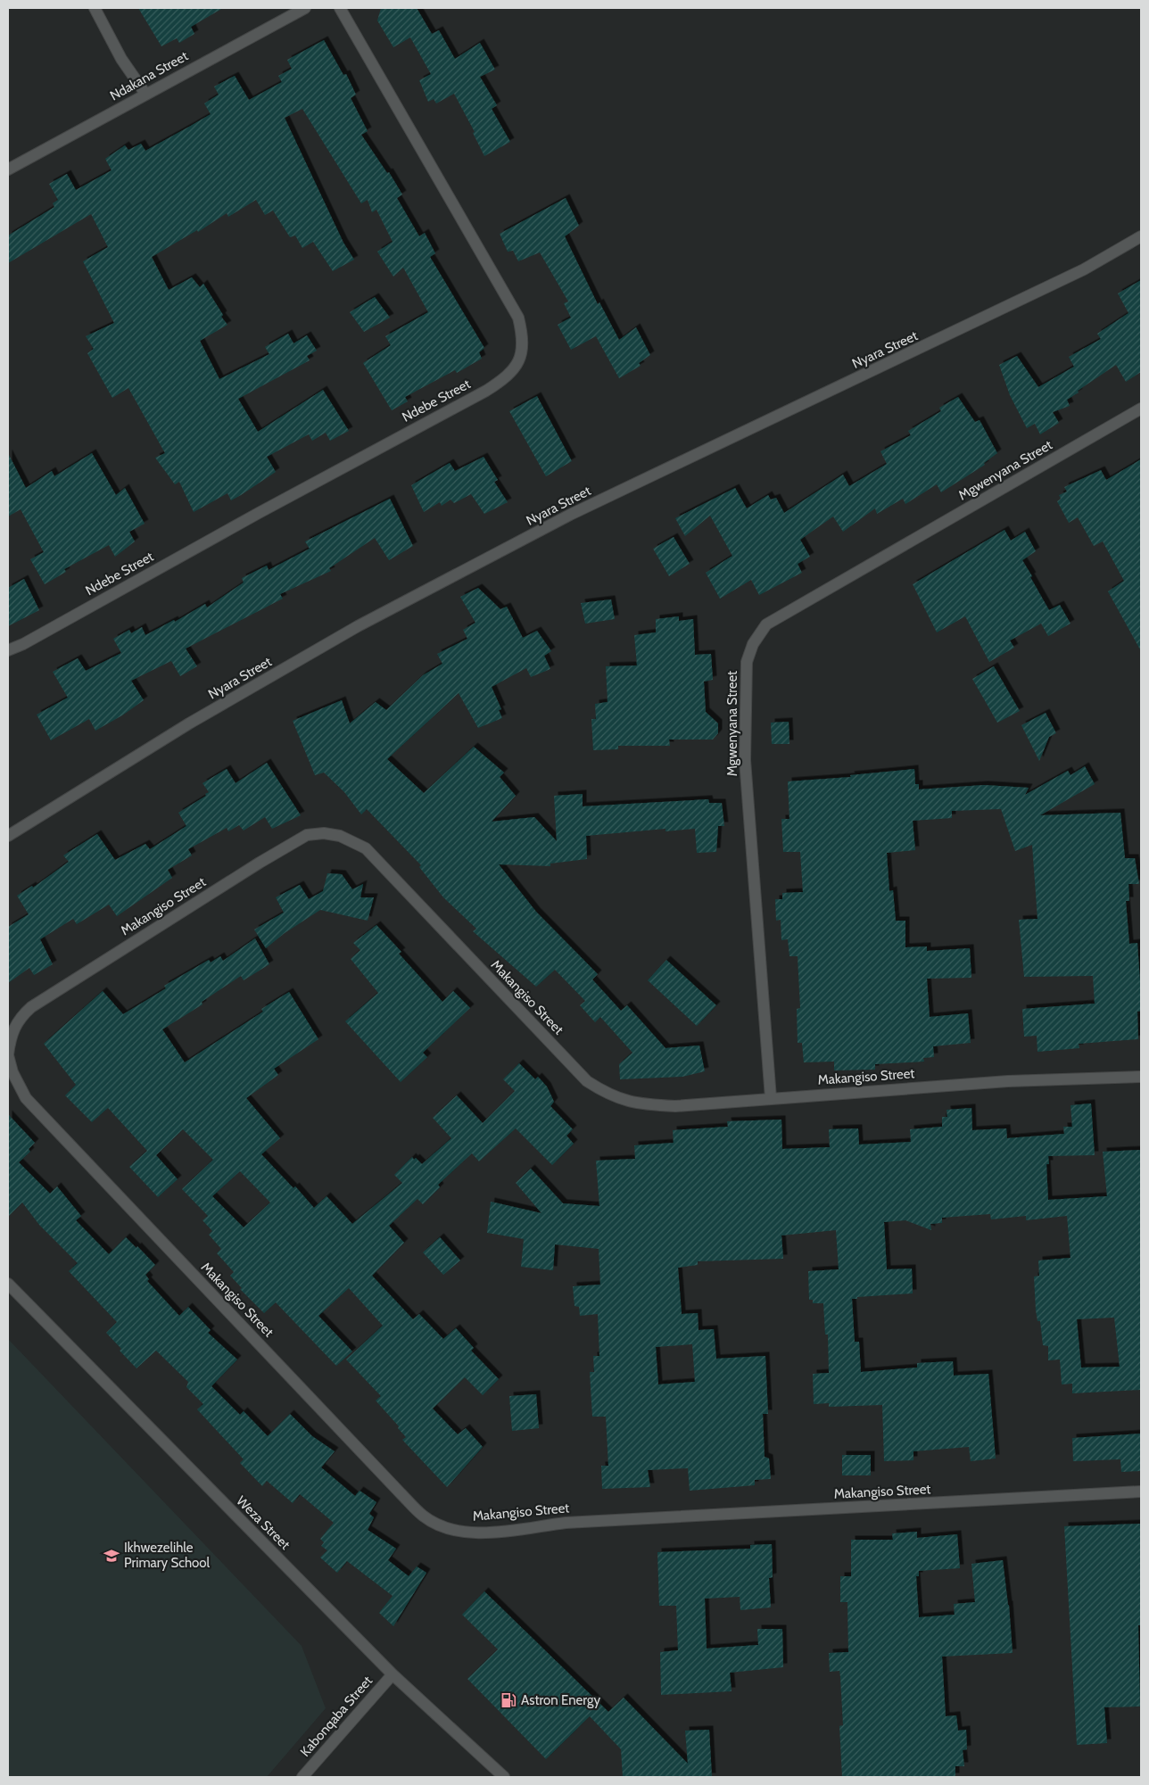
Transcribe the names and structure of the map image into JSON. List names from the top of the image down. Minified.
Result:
{"streets":{"street":["Ndakana Street","Nyara Street","Ndebe Street","Mgwenyana Street","Makangiso Street","Weza Street","Kabonqaba Street"]},"crossings":[["Mgwenyana Street","Makangiso Street"],["Weza Street","Kabonqaba Street"]],"places":{"school or university":["Ikhwezelihle Primary School"],"fuel station":["Astron Energy"]}}
